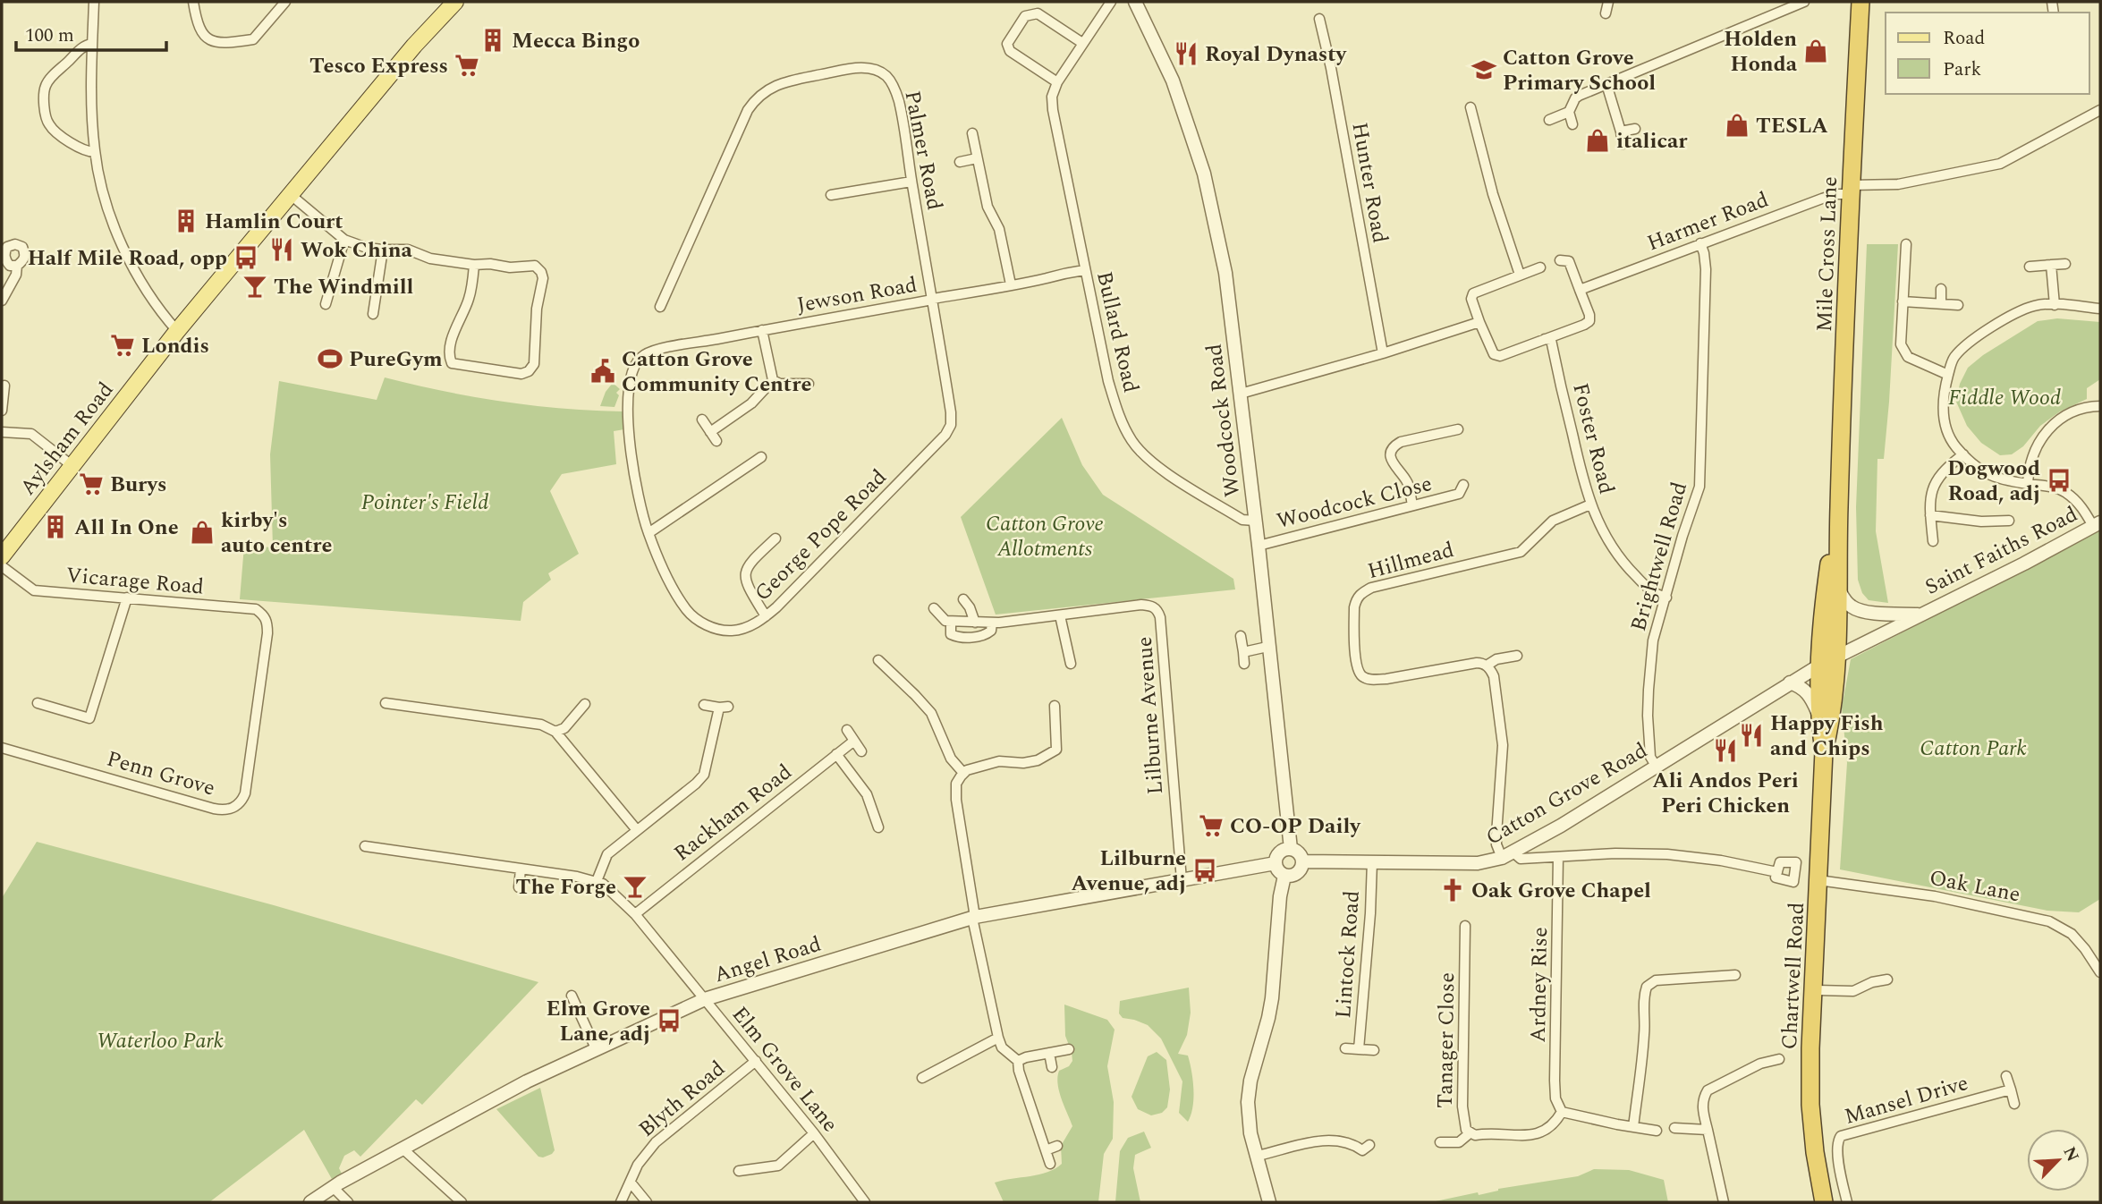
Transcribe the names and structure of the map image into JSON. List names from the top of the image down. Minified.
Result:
{"streets":{"highway":["Mile Cross Lane","Chartwell Road"],"main road":["Aylsham Road"],"street":["Palmer Road","Hunter Road","Harmer Road","Jewson Road","Bullard Road","Woodcock Road","Foster Road","Woodcock Close","George Pope Road","Saint Faiths Road","Brightwell Road","Hillmead","Vicarage Road","Lilburne Avenue","Penn Grove","Catton Grove Road","Rackham Road","Oak Lane","Lintock Road","Angel Road","Ardney Rise","Tanager Close","Elm Grove Lane","Blyth Road","Mansel Drive"]},"crossings":[["Palmer Road","Jewson Road"],["Palmer Road","George Pope Road"],["Harmer Road","Mile Cross Lane"],["Harmer Road","Brightwell Road"],["Mile Cross Lane","Saint Faiths Road"],["Mile Cross Lane","Catton Grove Road"],["Mile Cross Lane","Chartwell Road"],["Jewson Road","Bullard Road"],["Jewson Road","George Pope Road"],["Bullard Road","Woodcock Road"],["Woodcock Road","Woodcock Close"],["Woodcock Road","Catton Grove Road"],["Woodcock Road","Angel Road"],["Foster Road","Brightwell Road"],["Foster Road","Hillmead"],["Saint Faiths Road","Catton Grove Road"],["Saint Faiths Road","Chartwell Road"],["Brightwell Road","Catton Grove Road"],["Vicarage Road","Penn Grove"],["Lilburne Avenue","Angel Road"],["Catton Grove Road","Lintock Road"],["Catton Grove Road","Angel Road"],["Catton Grove Road","Chartwell Road"],["Rackham Road","Elm Grove Lane"],["Oak Lane","Chartwell Road"],["Angel Road","Elm Grove Lane"],["Ardney Rise","Tanager Close"],["Elm Grove Lane","Blyth Road"]],"parks":["Fiddle Wood","Pointer's Field","Catton Grove Allotments","Catton Park","Waterloo Park"],"places":{"building":["Mecca Bingo","Hamlin Court","All In One"],"shop":["Holden Honda","TESLA","italicar","kirby's auto centre"],"restaurant":["Royal Dynasty","Wok China","Happy Fish and Chips","Ali Andos Peri Peri Chicken"],"supermarket":["Tesco Express","Londis","Burys","CO-OP Daily"],"school or university":["Catton Grove Primary School"],"bus stop":["Half Mile Road, opp","Dogwood Road, adj","Lilburne Avenue, adj","Elm Grove Lane, adj"],"bar":["The Windmill","The Forge"],"sports":["PureGym"],"public building":["Catton Grove Community Centre"],"church":["Oak Grove Chapel"]},"legend":["Road","Park"],"scale_bar":"100 m","north":"top right"}
